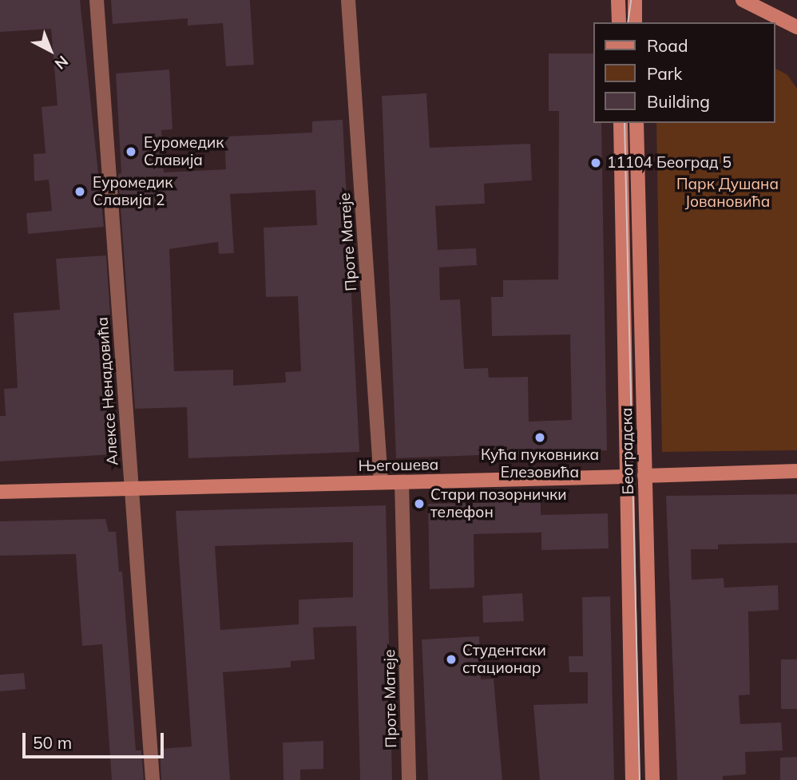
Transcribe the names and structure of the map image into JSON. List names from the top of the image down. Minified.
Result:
{"streets":{"main road":["Београдска","Његошева"],"street":["Проте Матеје","Алексе Ненадовића"]},"crossings":[["Проте Матеје","Његошева"],["Алексе Ненадовића","Његошева"],["Београдска","Његошева"]],"parks":["Парк Душана Јовановића"],"places":["Еуромедик Славија","11104 Београд 5","Еуромедик Славија 2","Кућа пуковника Елезовића","Стари позорнички телефон","Студентски стационар"],"legend":["Road","Park","Building"],"scale_bar":"50 m","north":"bottom right"}
